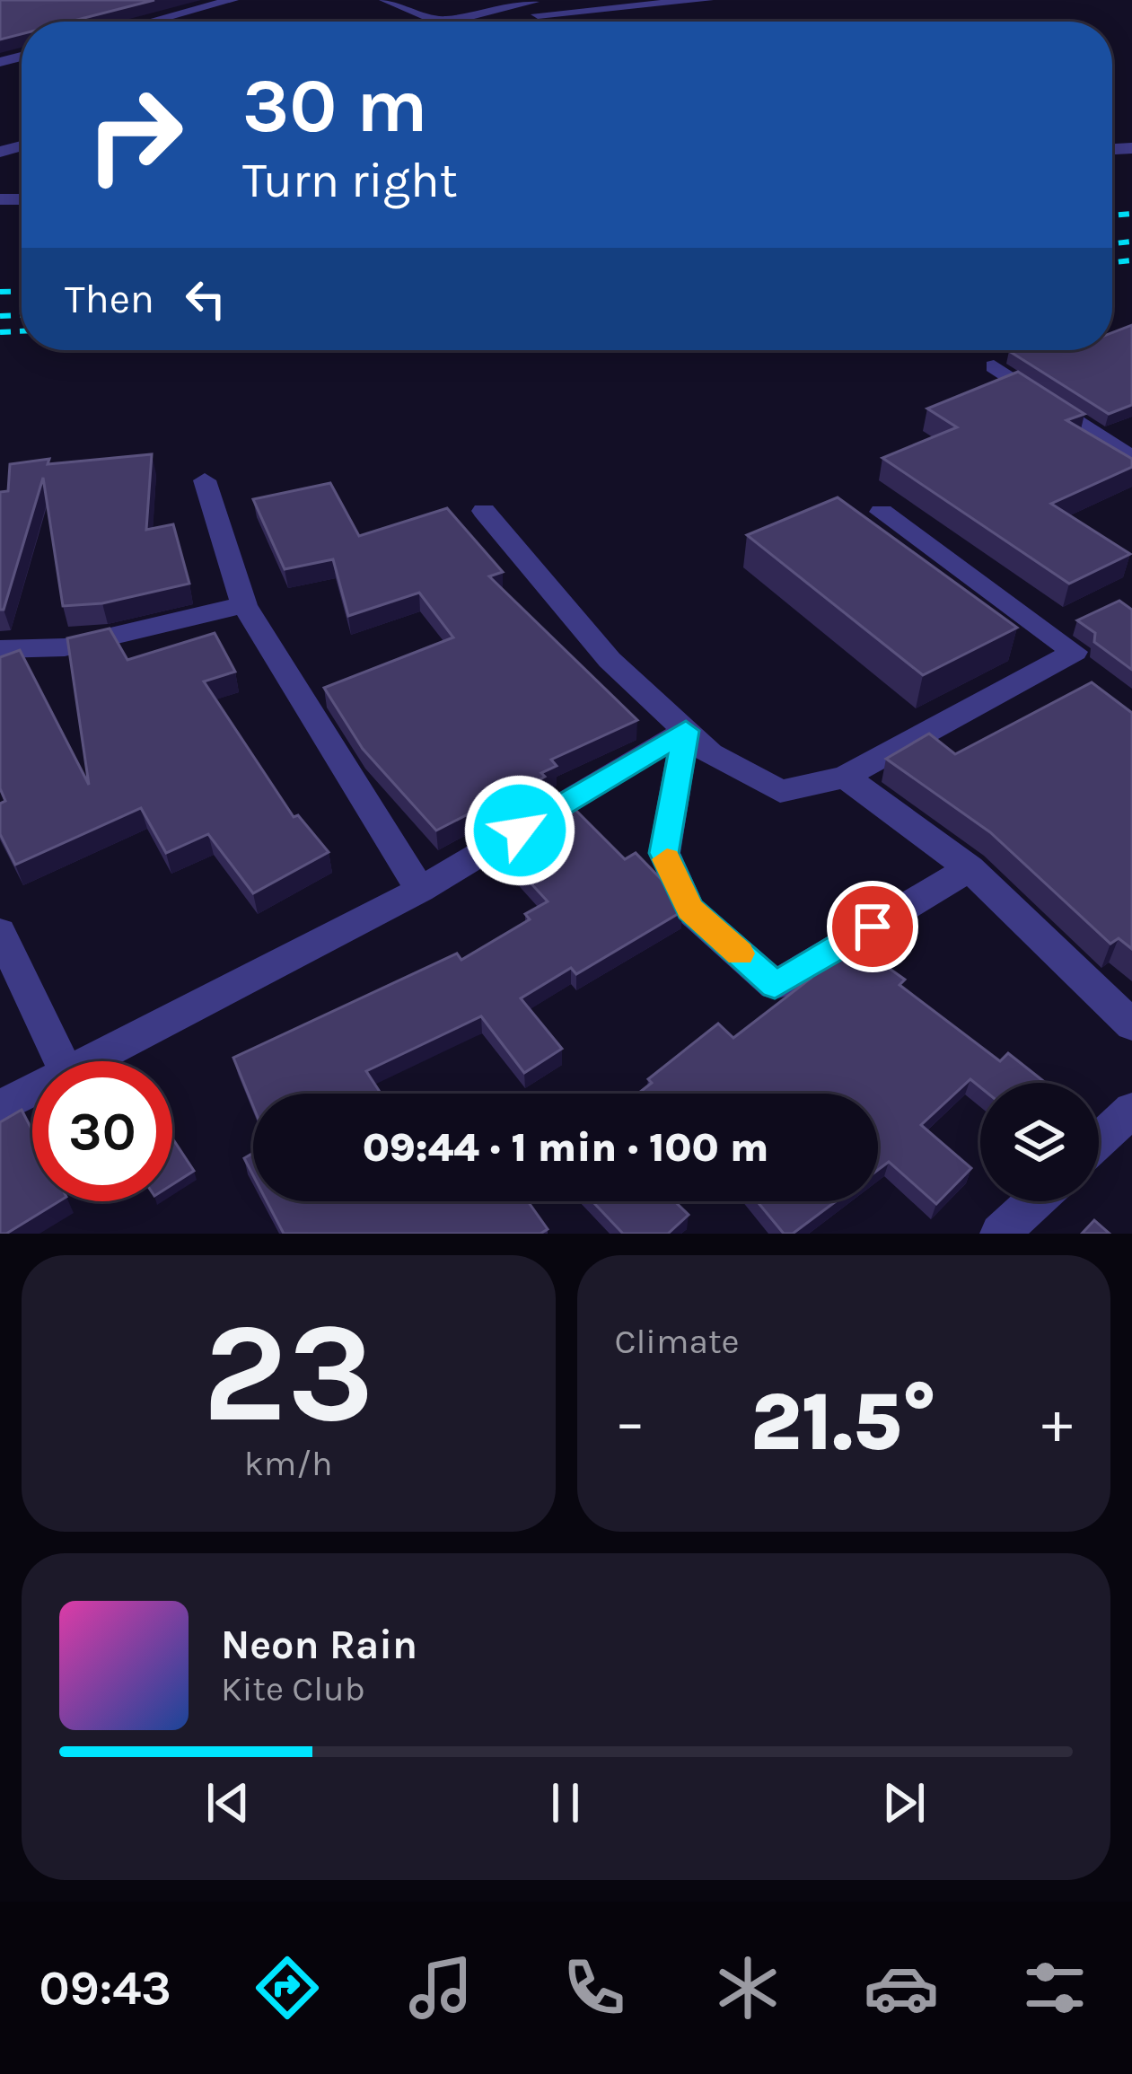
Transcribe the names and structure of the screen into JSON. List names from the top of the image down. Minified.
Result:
{"page":{"turn":["30 m","Turn right"],"then":"Then","limit":"30","trip":"09:44 · 1 min · 100 m","tile":[["23","km/h"],"Climate"],"heat":["−","21.5°","+"],"song":["Neon Rain","Kite Club"],"tabs":"09:43"}}
